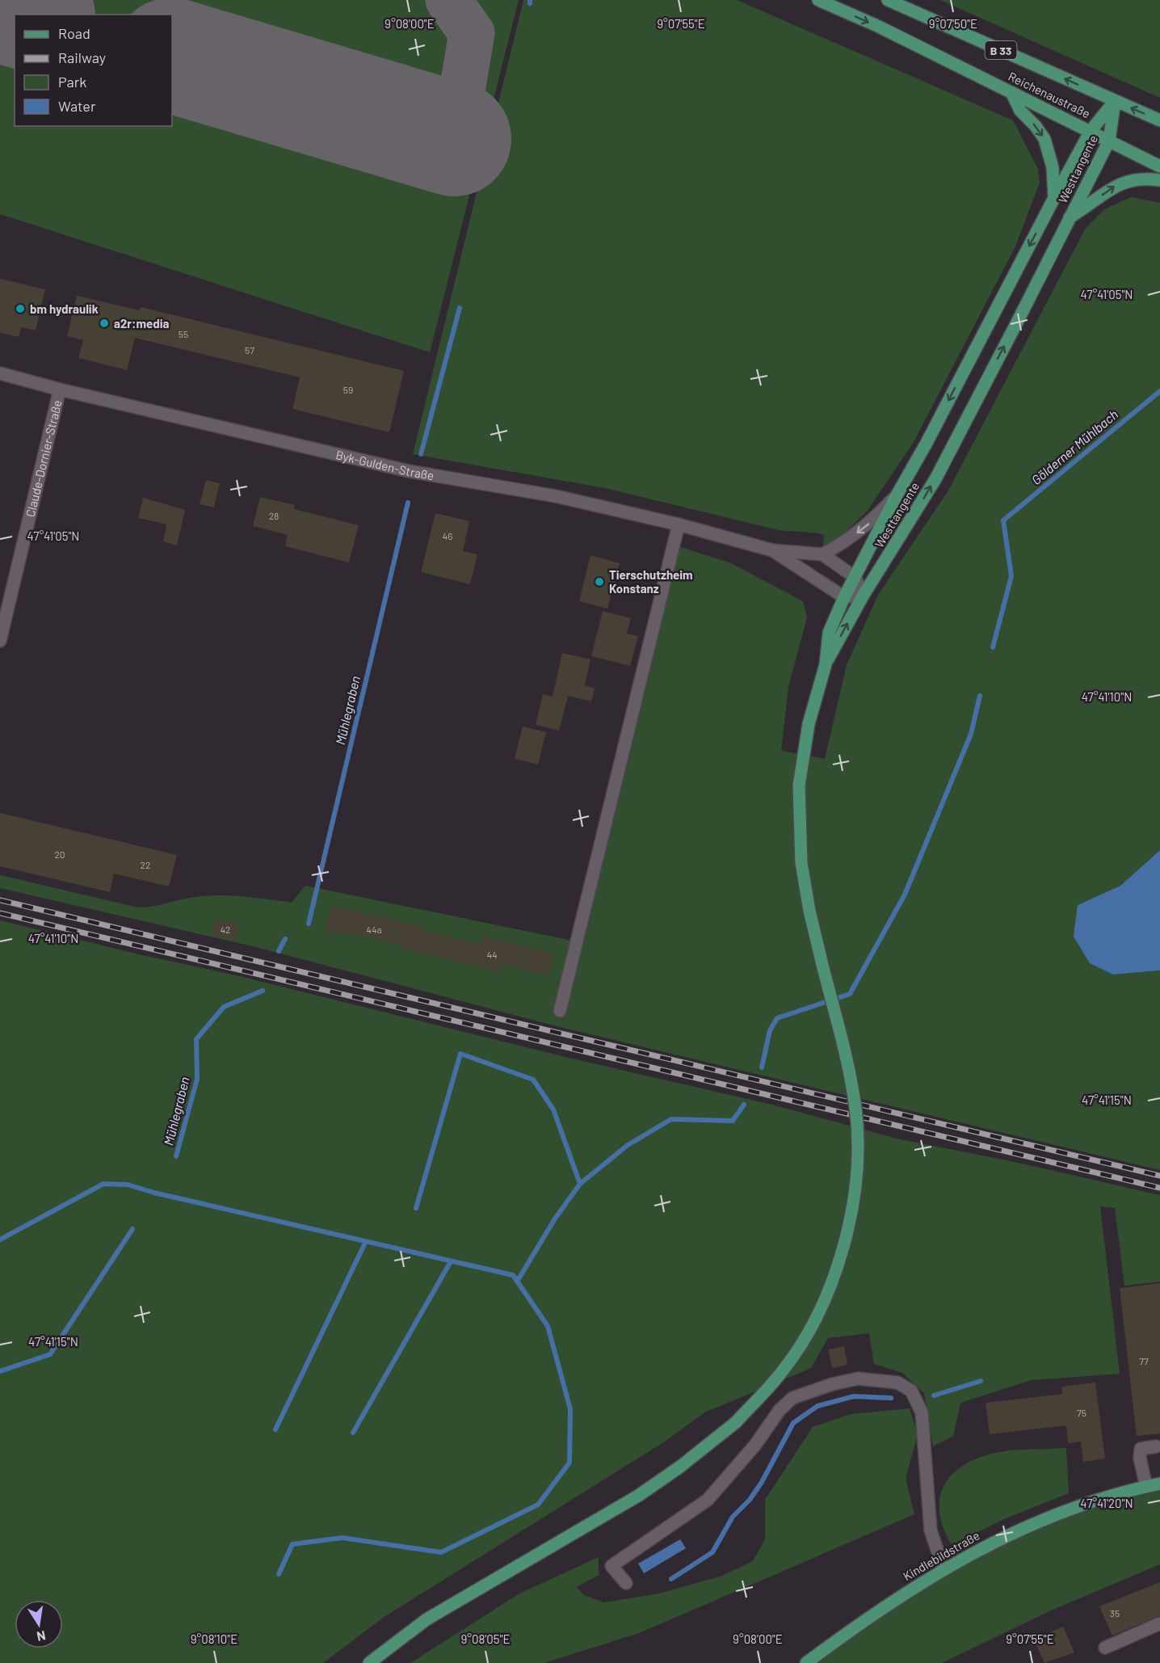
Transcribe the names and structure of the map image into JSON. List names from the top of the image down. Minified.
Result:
{"streets":{"main road":["B 33","Reichenaustraße","Westtangente","Kindlebildstraße"],"street":["Claude-Dornier-Straße","Byk-Gulden-Straße"]},"crossings":[["B 33","Reichenaustraße"],["B 33","Westtangente"],["Reichenaustraße","Westtangente"],["Westtangente","Byk-Gulden-Straße"],["Claude-Dornier-Straße","Byk-Gulden-Straße"]],"water":["Gölderner Mühlbach","Mühlegraben"],"places":["bm hydraulik","a2r:media","Tierschutzheim Konstanz"],"house_numbers":["55","57","59","28","46","20","22","42","44a","44","77","75","35"],"legend":["Road","Railway","Park","Water"],"north":"bottom","coordinates":["9°08'00\"E","9°07'55\"E","9°07'50\"E","47°41'05\"N","47°41'10\"N","47°41'15\"N","47°41'20\"N","9°08'10\"E","9°08'05\"E"]}
